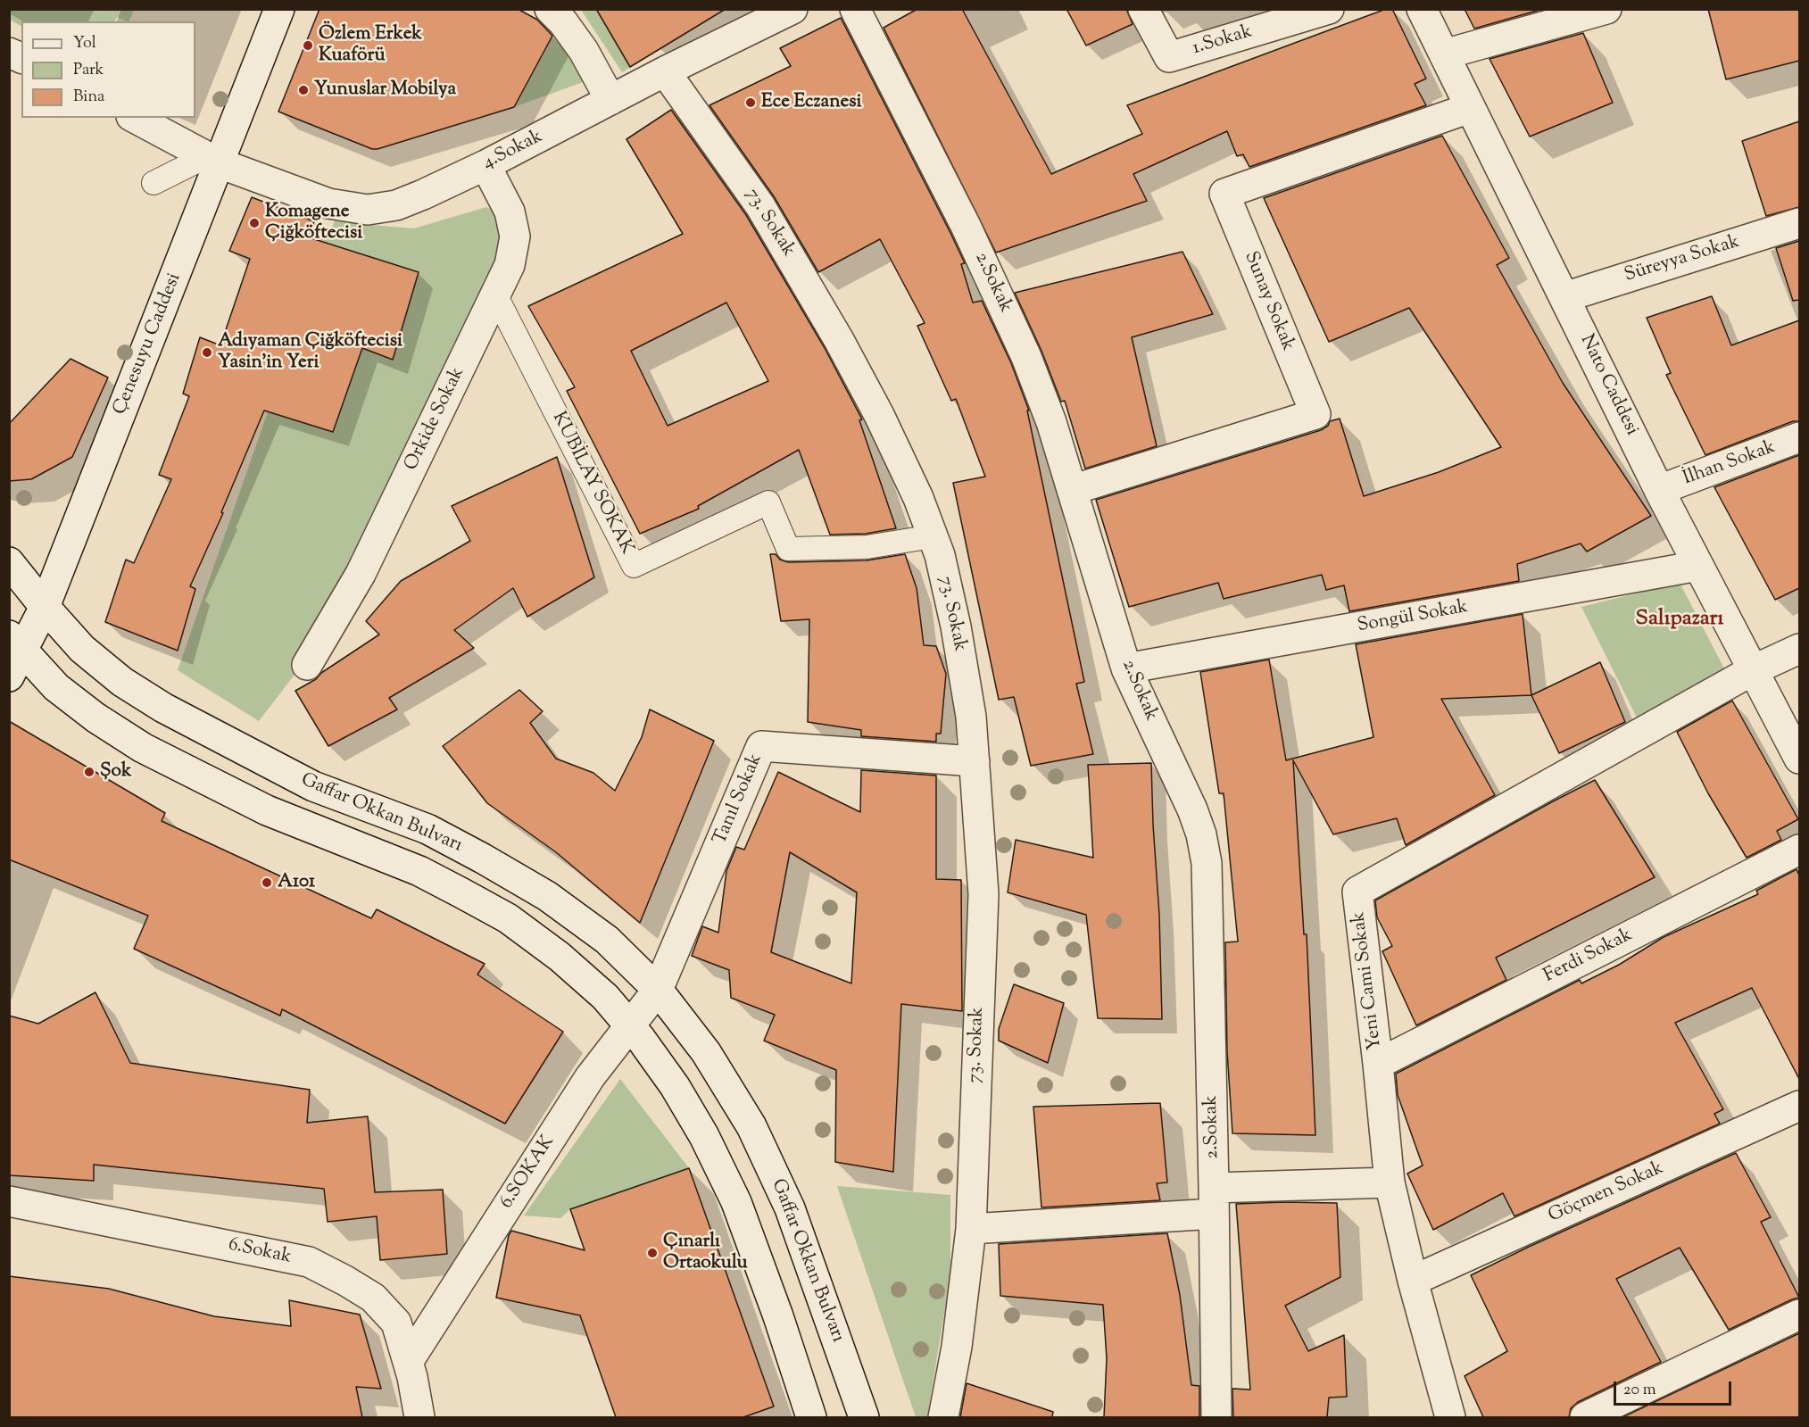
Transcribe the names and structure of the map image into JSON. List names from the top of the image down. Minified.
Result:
{"streets":{"street":["1.Sokak","4.Sokak","73. Sokak","Süreyya Sokak","2.Sokak","Sunay Sokak","Çenesuyu Caddesi","Nato Caddesi","Orkide Sokak","İlhan Sokak","Songül Sokak","Tanıl Sokak","Gaffar Okkan Bulvarı","Ferdi Sokak","Yeni Cami Sokak","6.SOKAK","Göçmen Sokak","6.Sokak"],"lane":["KUBİLAY SOKAK"]},"crossings":[["4.Sokak","73. Sokak"],["4.Sokak","Çenesuyu Caddesi"],["4.Sokak","Orkide Sokak"],["73. Sokak","KUBİLAY SOKAK"],["73. Sokak","Tanıl Sokak"],["Süreyya Sokak","Nato Caddesi"],["2.Sokak","Sunay Sokak"],["2.Sokak","Songül Sokak"],["Sunay Sokak","Nato Caddesi"],["Çenesuyu Caddesi","Gaffar Okkan Bulvarı"],["Nato Caddesi","İlhan Sokak"],["Nato Caddesi","Songül Sokak"],["Nato Caddesi","Yeni Cami Sokak"],["Orkide Sokak","KUBİLAY SOKAK"],["Tanıl Sokak","Gaffar Okkan Bulvarı"],["Tanıl Sokak","6.SOKAK"],["Gaffar Okkan Bulvarı","6.SOKAK"],["Ferdi Sokak","Yeni Cami Sokak"],["Yeni Cami Sokak","Göçmen Sokak"],["6.SOKAK","6.Sokak"]],"districts":["Salıpazarı"],"places":["Özlem Erkek Kuaförü","Yunuslar Mobilya","Ece Eczanesi","Komagene Çiğköftecisi","Adıyaman Çiğköftecisi Yasin'in Yeri","Şok","A101","Çınarlı Ortaokulu"],"legend":["Yol","Park","Bina"],"scale_bar":"20 m"}
